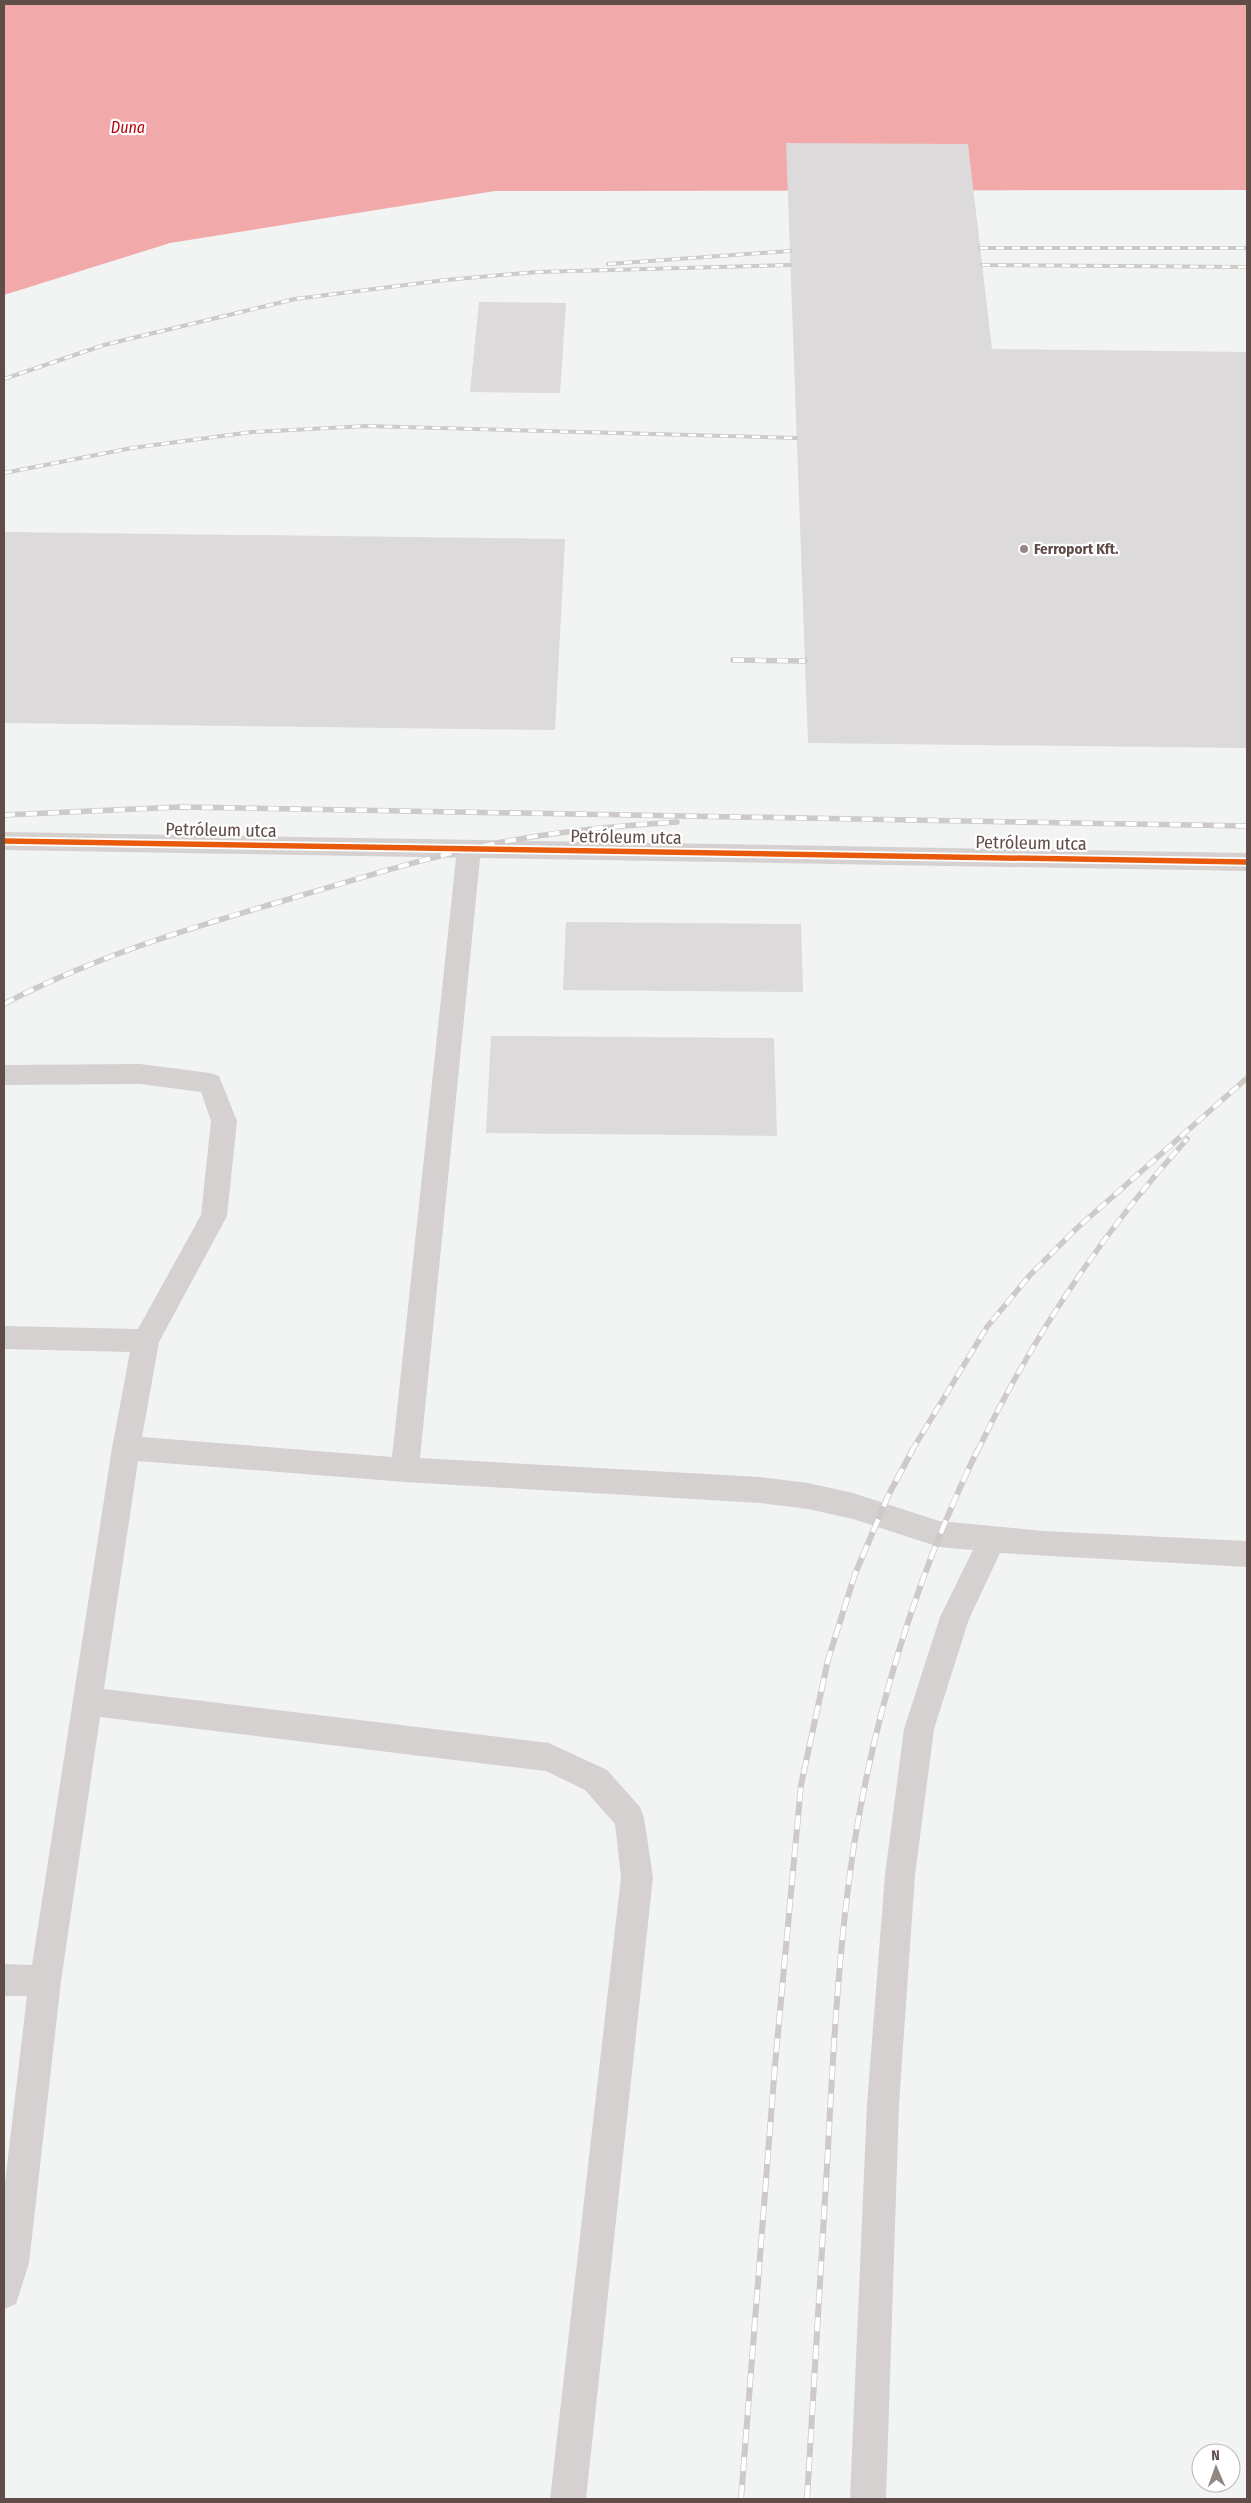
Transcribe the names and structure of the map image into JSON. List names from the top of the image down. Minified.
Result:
{"streets":{"street":["Petróleum utca"]},"water":["Duna"],"places":["Ferroport Kft."],"north":"top"}
